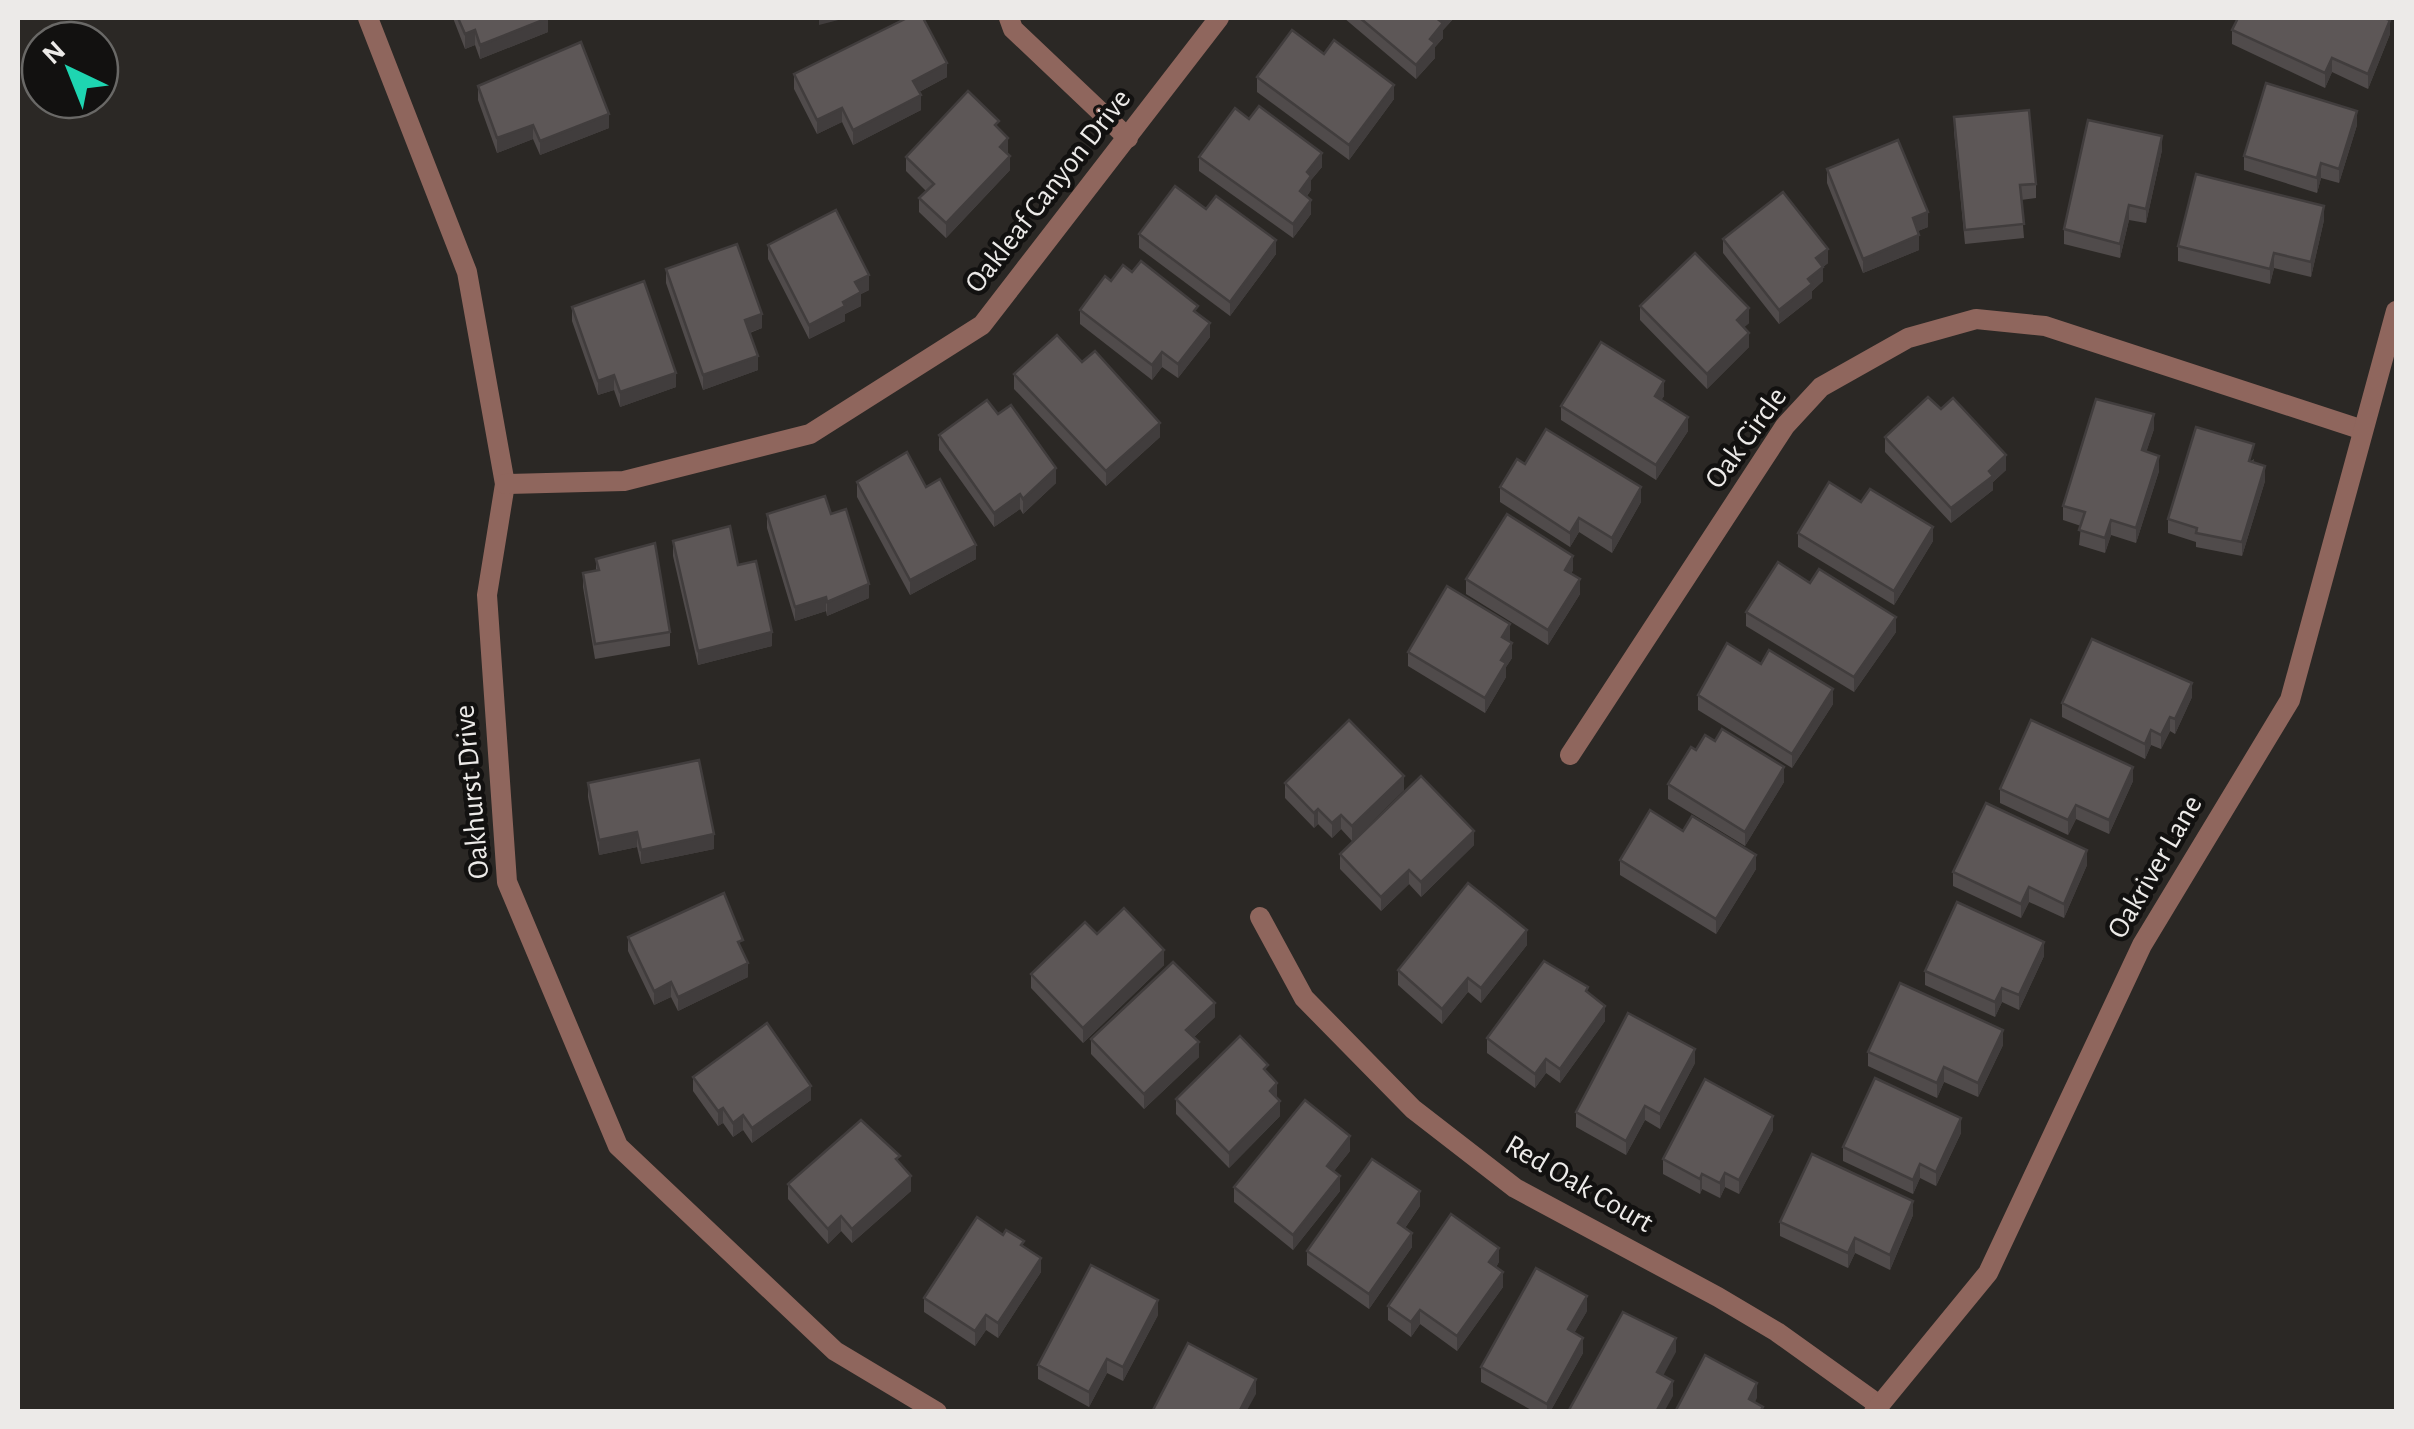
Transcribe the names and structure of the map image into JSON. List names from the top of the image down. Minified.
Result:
{"streets":{"street":["Oakleaf Canyon Drive","Oak Circle","Oakhurst Drive","Oakriver Lane","Red Oak Court"]},"crossings":[["Oakleaf Canyon Drive","Oakhurst Drive"],["Oak Circle","Oakriver Lane"],["Oakriver Lane","Red Oak Court"]],"north":"top left"}
